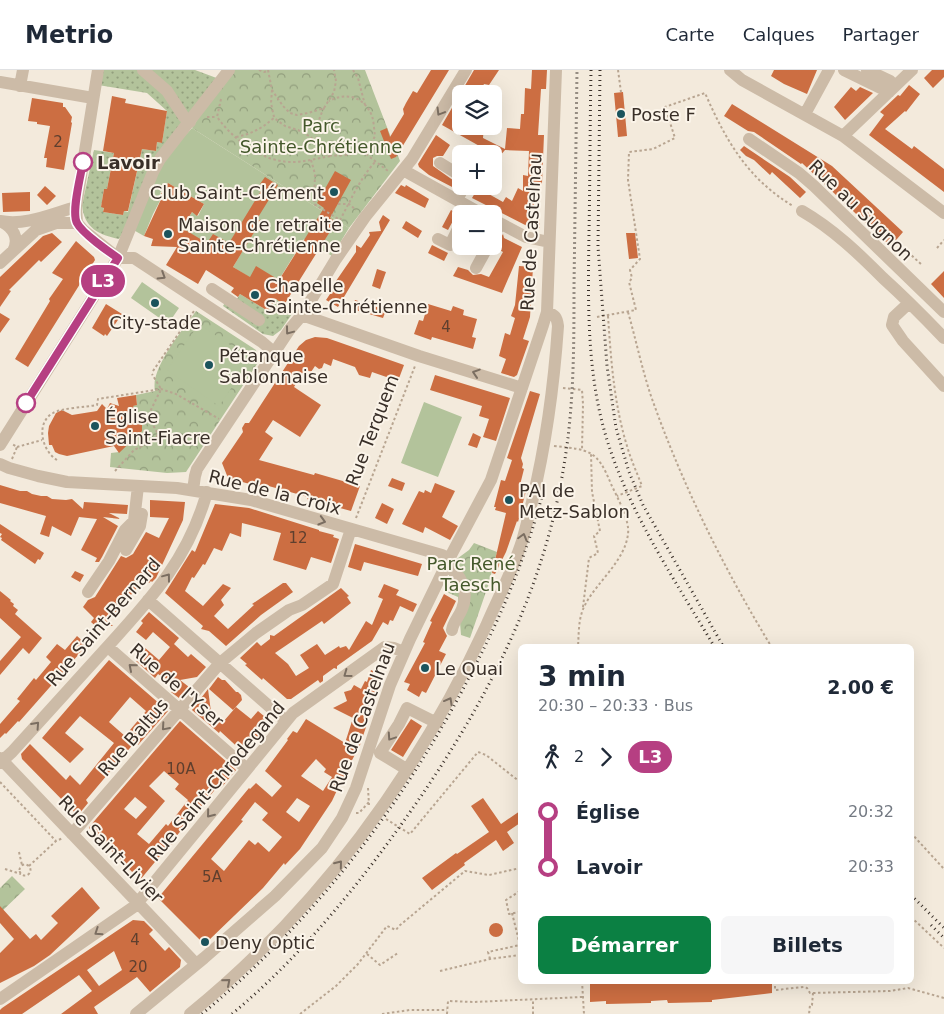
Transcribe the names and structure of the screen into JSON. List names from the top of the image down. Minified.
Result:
{"streets":{"street":["Rue au Sugnon","Rue de Castelnau","Rue de la Croix","Rue Saint-Bernard","Rue de l'Yser","Rue Baltus","Rue Saint-Chrodegand","Rue Saint-Livier"],"path":["Rue Terquem"]},"crossings":[["Rue de Castelnau","Rue de la Croix"],["Rue de Castelnau","Rue Saint-Chrodegand"],["Rue de Castelnau","Rue Saint-Livier"],["Rue Terquem","Rue de la Croix"],["Rue de la Croix","Rue Saint-Bernard"],["Rue Saint-Bernard","Rue de l'Yser"],["Rue Saint-Bernard","Rue Saint-Livier"],["Rue de l'Yser","Rue Baltus"],["Rue de l'Yser","Rue Saint-Chrodegand"],["Rue Baltus","Rue Saint-Livier"],["Rue Saint-Chrodegand","Rue Saint-Livier"]],"one_way":["Rue Baltus"],"parks":["Parc Sainte-Chrétienne","Parc René Taesch"],"places":["Poste F","Lavoir","Club Saint-Clément","Maison de retraite Sainte-Chrétienne","Chapelle Sainte-Chrétienne","City-stade","Pétanque Sablonnaise","Église Saint-Fiacre","PAI de Metz-Sablon","Le Quai","Deny Optic"],"lines":["bus line L3"],"house_numbers":["2","4","12","10A","5A","4","20"],"page":{"header":"Metrio","nav":["Carte","Calques","Partager"],"on_map":"L3","map_buttons":["+","−"],"heading":["3 min","20:30 – 20:33 · Bus","2.00 €"],"legs":["2","L3"],"list":[{"name":"Église","value":"20:32"},{"name":"Lavoir","value":"20:33"}],"buttons":["Démarrer","Billets"]}}
